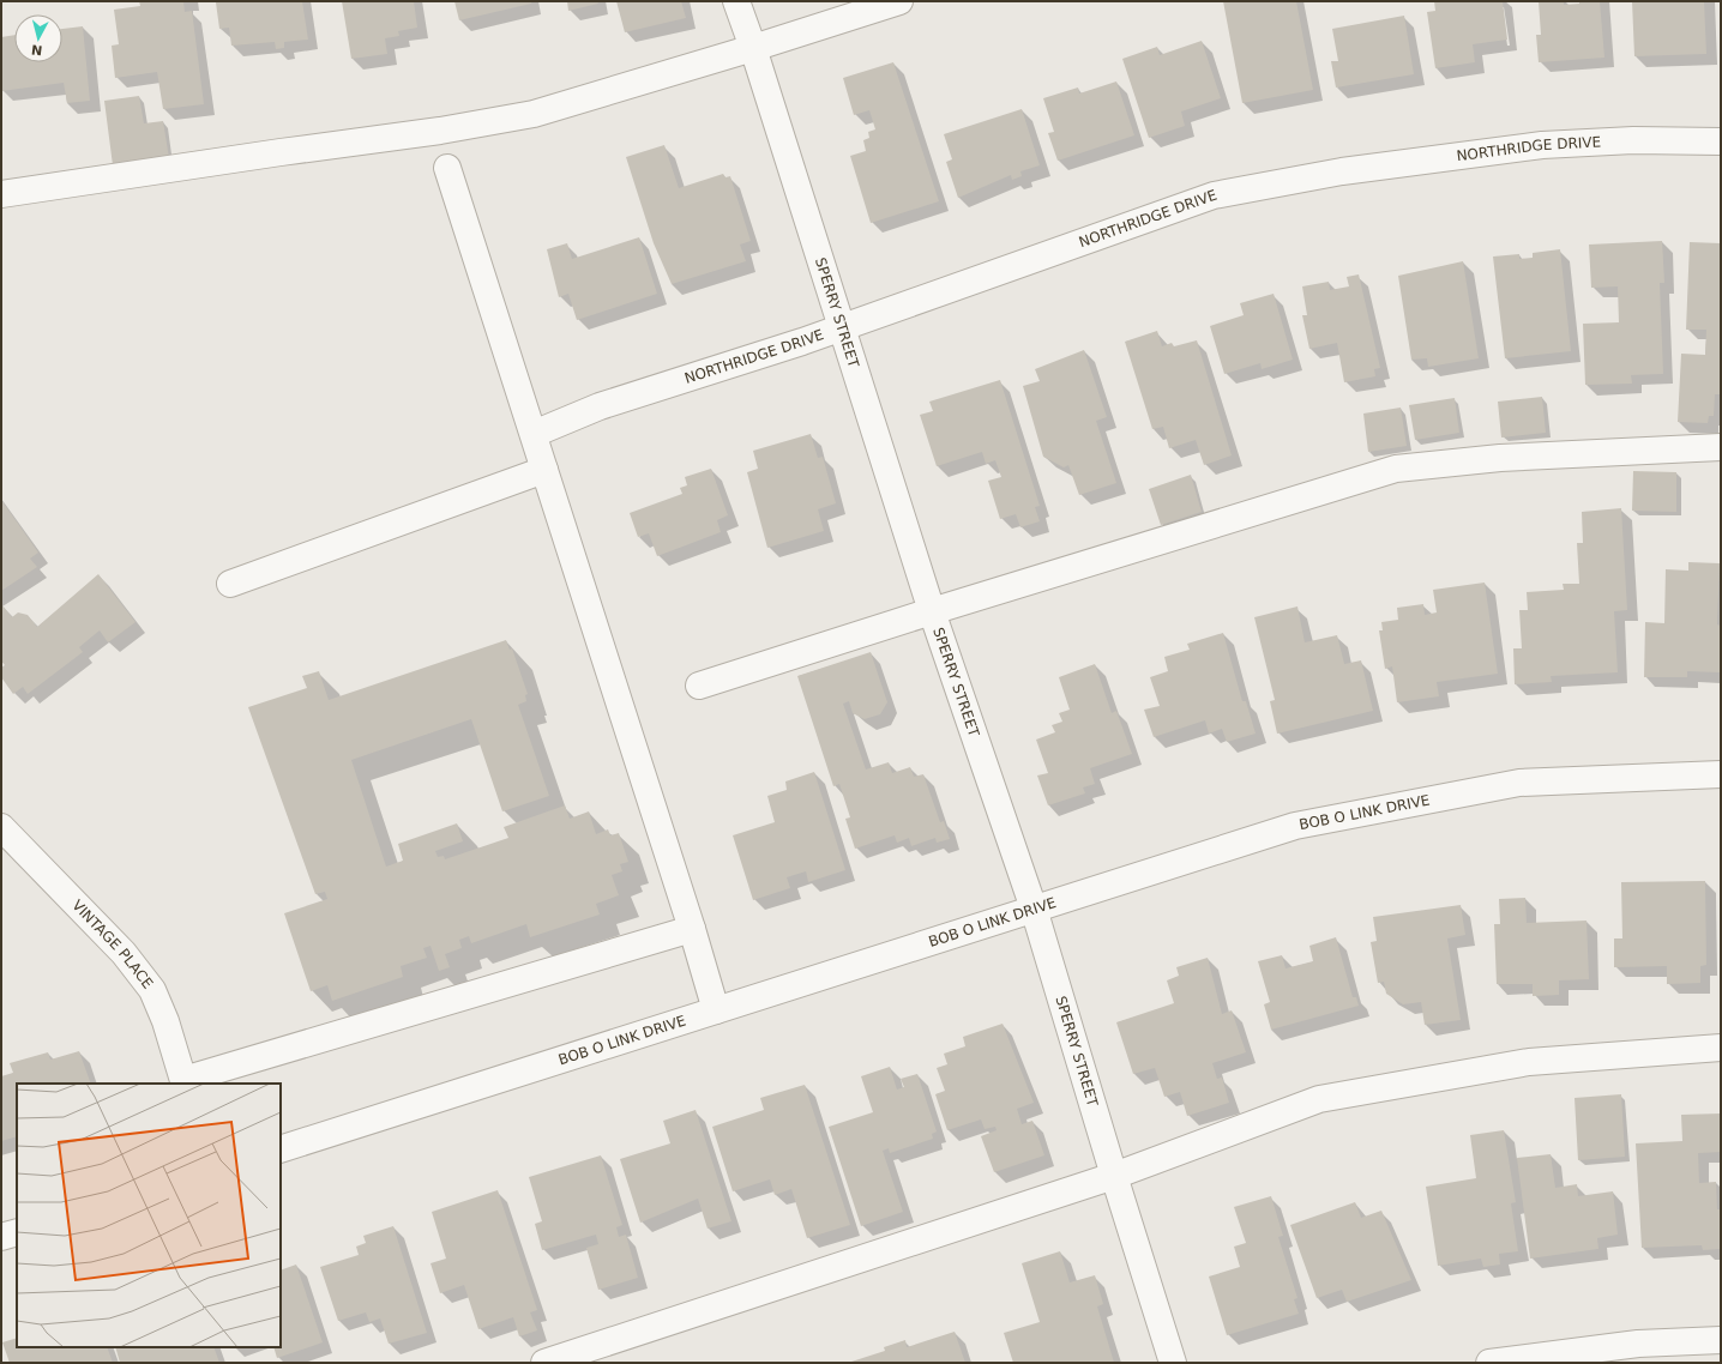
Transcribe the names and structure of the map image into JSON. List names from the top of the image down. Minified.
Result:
{"streets":{"street":["NORTHRIDGE DRIVE","SPERRY STREET","BOB O LINK DRIVE","VINTAGE PLACE"]},"crossings":[["NORTHRIDGE DRIVE","SPERRY STREET"],["SPERRY STREET","BOB O LINK DRIVE"]],"north":"bottom"}
